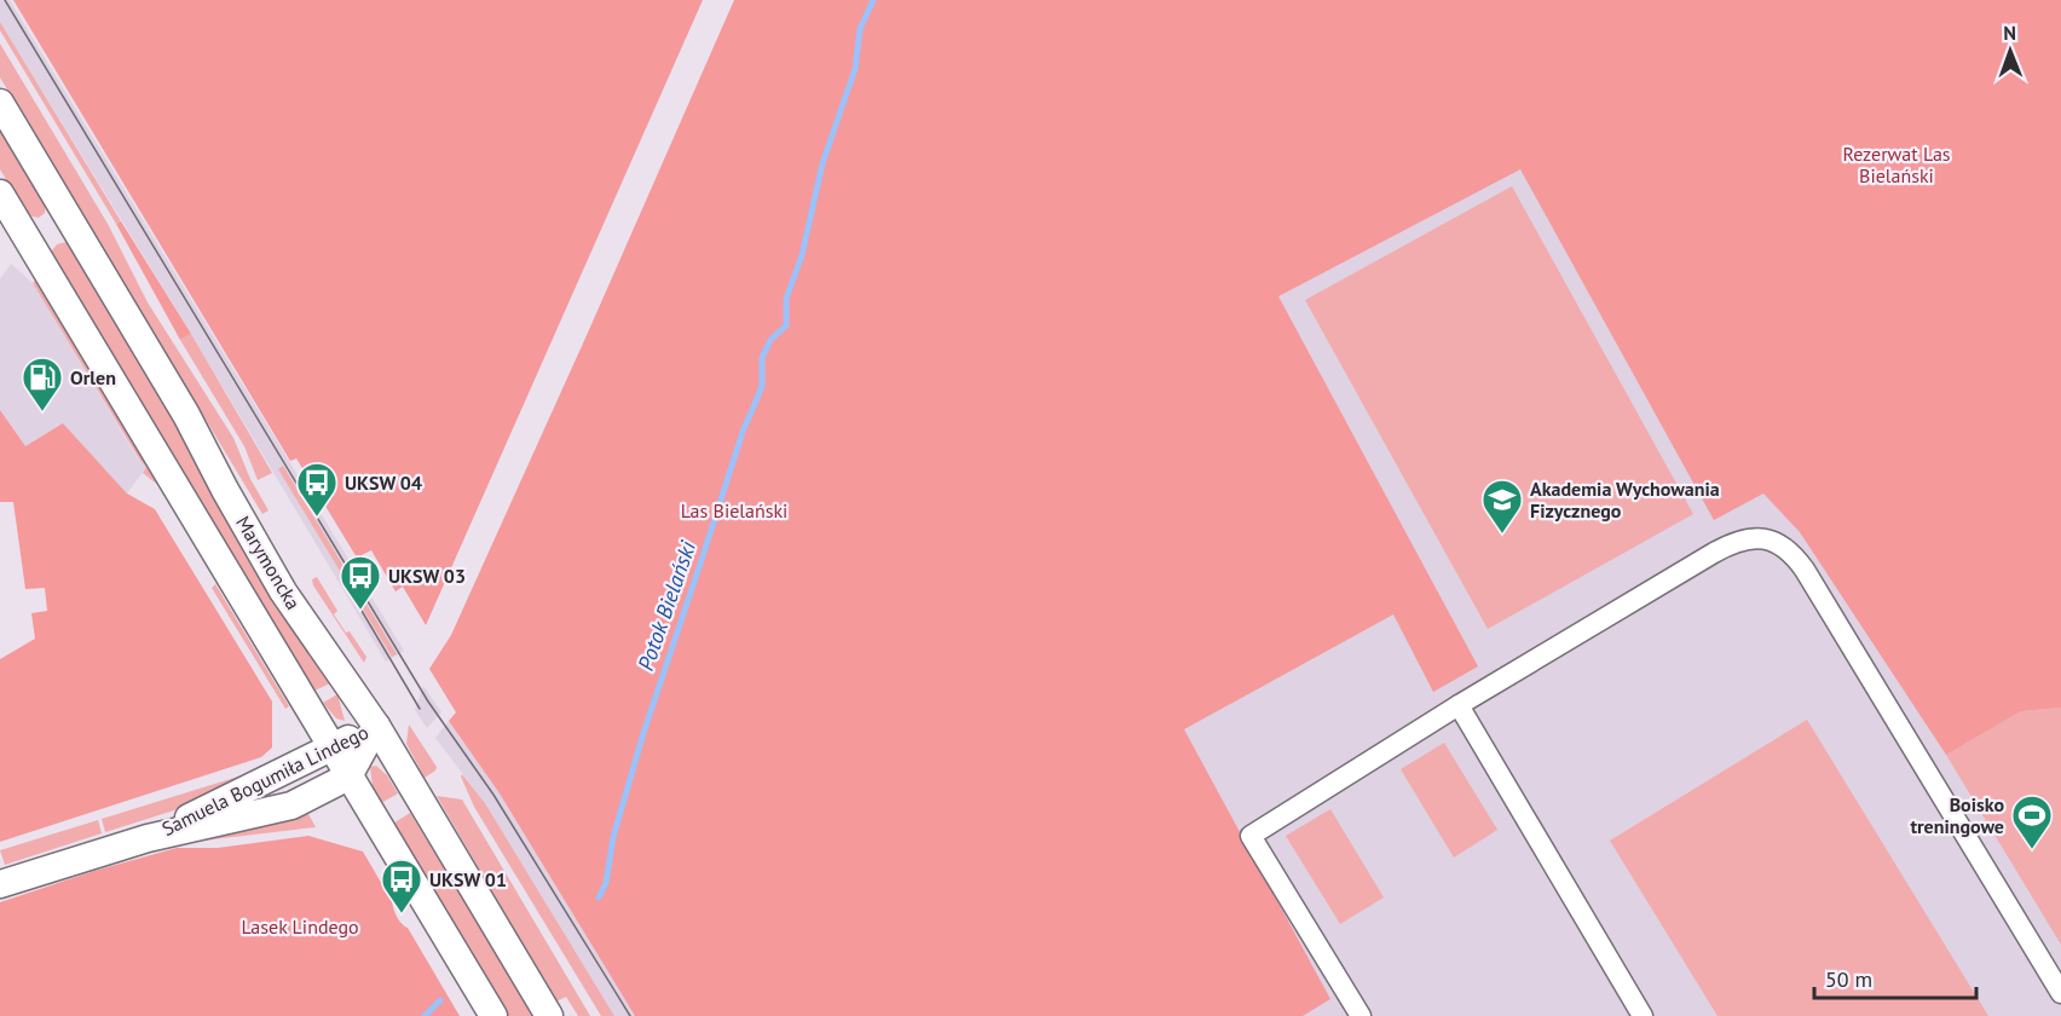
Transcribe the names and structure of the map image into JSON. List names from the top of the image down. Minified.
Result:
{"streets":{"main road":["Marymoncka","Samuela Bogumiła Lindego"]},"crossings":[["Marymoncka","Samuela Bogumiła Lindego"]],"water":["Potok Bielański"],"parks":["Rezerwat Las Bielański","Las Bielański","Lasek Lindego"],"places":{"fuel station":["Orlen"],"bus stop":["UKSW 04","UKSW 03","UKSW 01"],"school or university":["Akademia Wychowania Fizycznego"],"sports":["Boisko treningowe"]},"scale_bar":"50 m","north":"top"}
